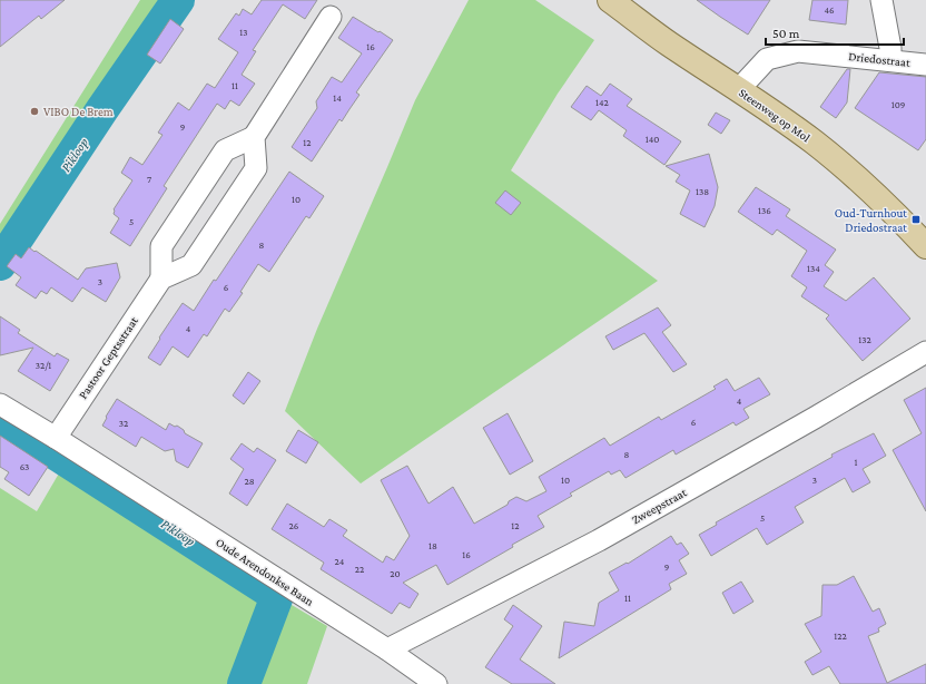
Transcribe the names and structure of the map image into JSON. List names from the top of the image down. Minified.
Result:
{"streets":{"main road":["Steenweg op Mol"],"street":["Driedostraat","Pastoor Geptsstraat","Zweepstraat","Oude Arendonkse Baan"]},"crossings":[["Driedostraat","Steenweg op Mol"],["Pastoor Geptsstraat","Oude Arendonkse Baan"],["Zweepstraat","Oude Arendonkse Baan"]],"water":["Pikloop"],"places":{"other":["VIBO De Brem"],"transit":["Oud-Turnhout Driedostraat"]},"house_numbers":["46","13","16","11","14","142","109","9","140","12","7","138","10","136","5","8","134","3","6","4","132","32/1","4","6","32","8","1","63","10","3","28","5","26","12","18","16","24","9","22","20","11","122"],"scale_bar":"50 m"}
